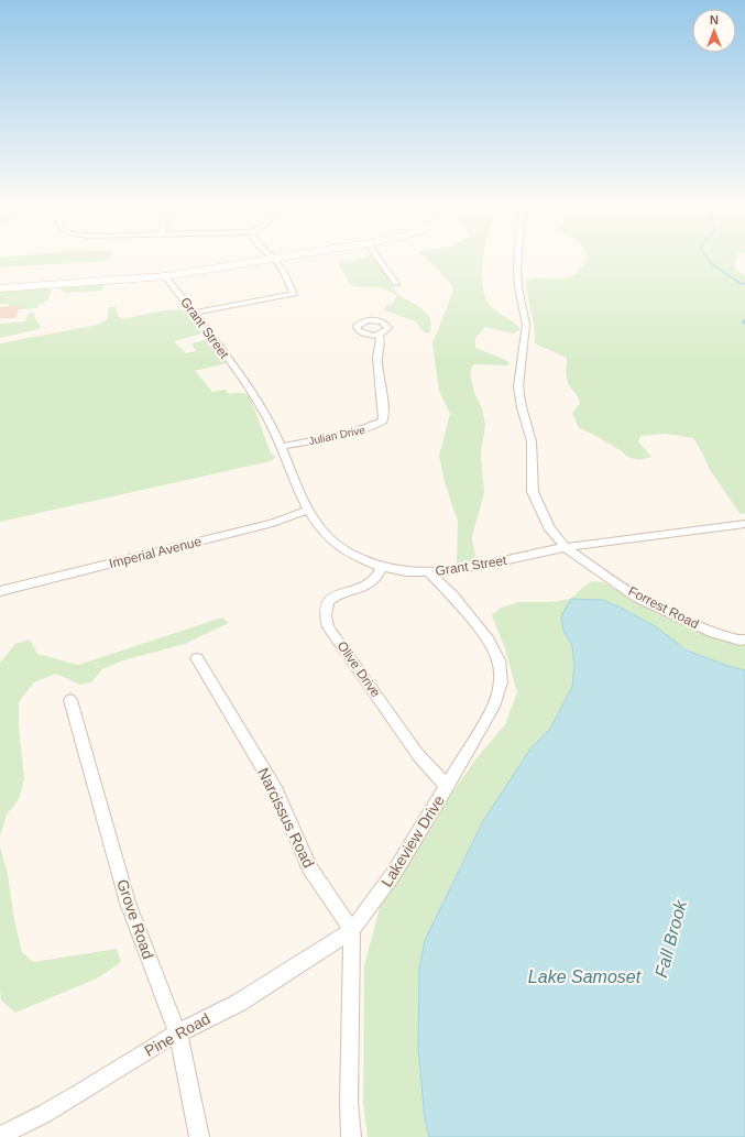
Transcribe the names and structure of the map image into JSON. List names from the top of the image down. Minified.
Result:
{"streets":{"street":["Grant Street","Julian Drive","Imperial Avenue","Forrest Road","Olive Drive","Narcissus Road","Lakeview Drive","Grove Road","Pine Road"]},"crossings":[["Grant Street","Julian Drive"],["Grant Street","Imperial Avenue"],["Grant Street","Forrest Road"],["Grant Street","Olive Drive"],["Grant Street","Lakeview Drive"],["Olive Drive","Lakeview Drive"],["Narcissus Road","Lakeview Drive"],["Narcissus Road","Pine Road"],["Lakeview Drive","Pine Road"],["Grove Road","Pine Road"]],"water":["Fall Brook","Lake Samoset"],"north":"top"}
